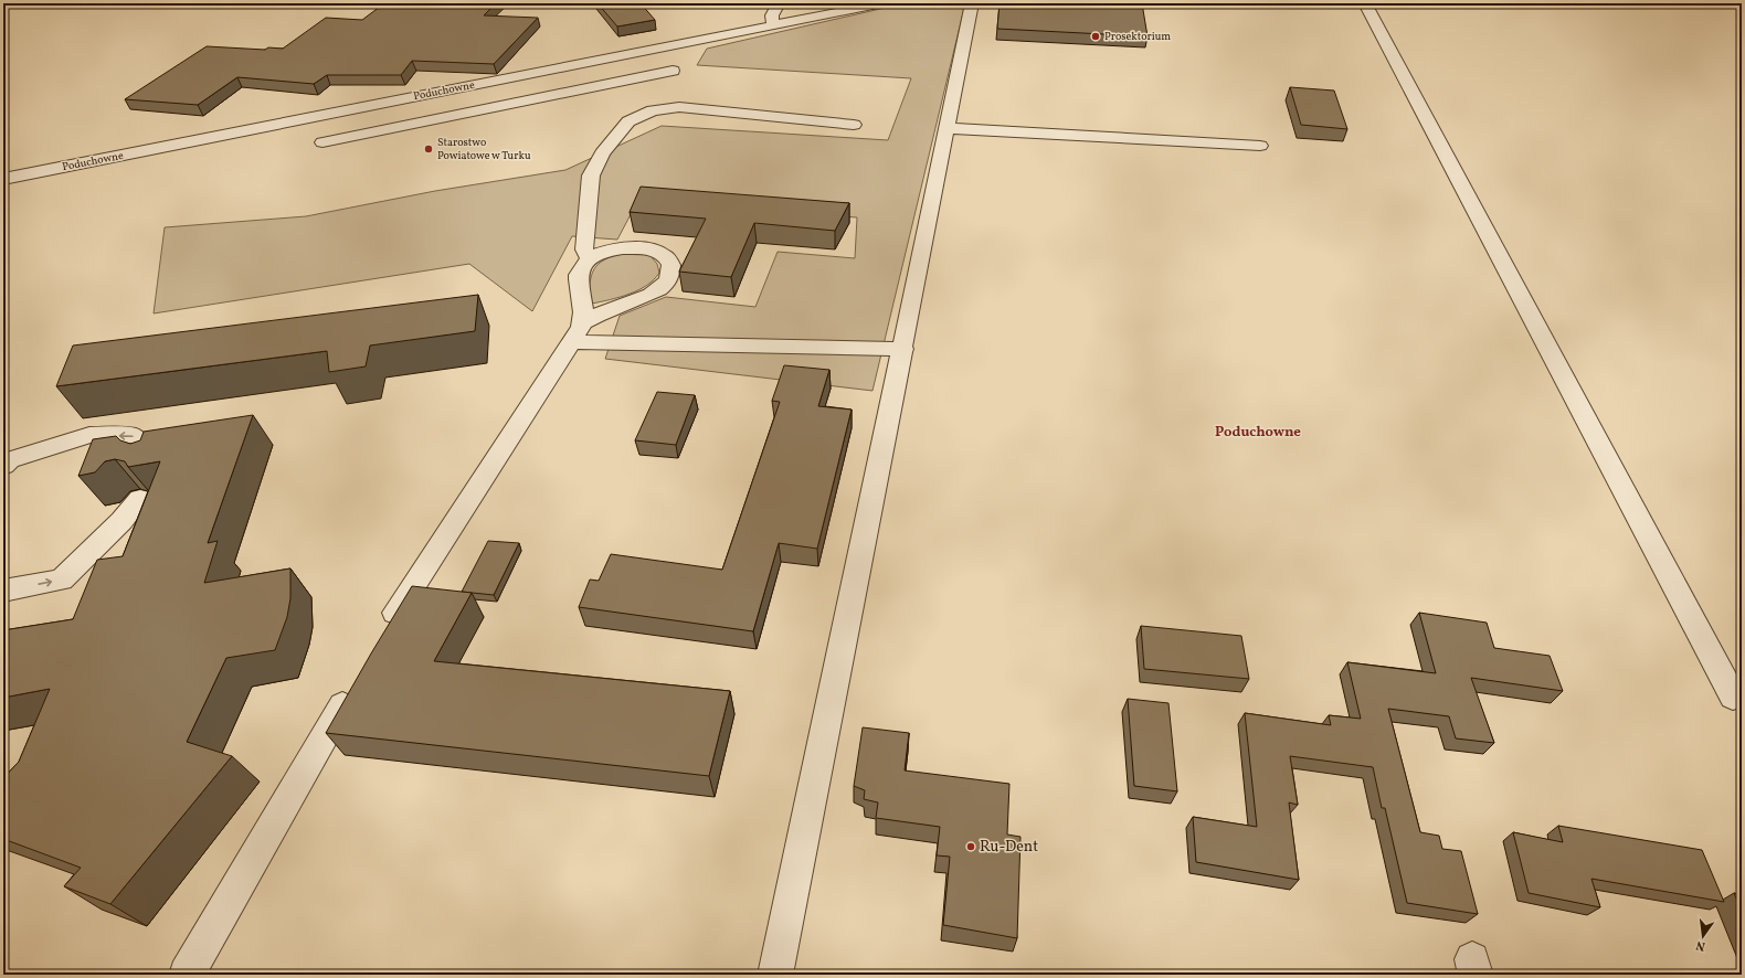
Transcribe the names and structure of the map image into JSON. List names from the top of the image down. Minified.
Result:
{"streets":{"street":["Poduchowne"]},"districts":["Poduchowne"],"places":["Prosektorium","Starostwo Powiatowe w Turku","Ru-Dent"],"north":"bottom"}
